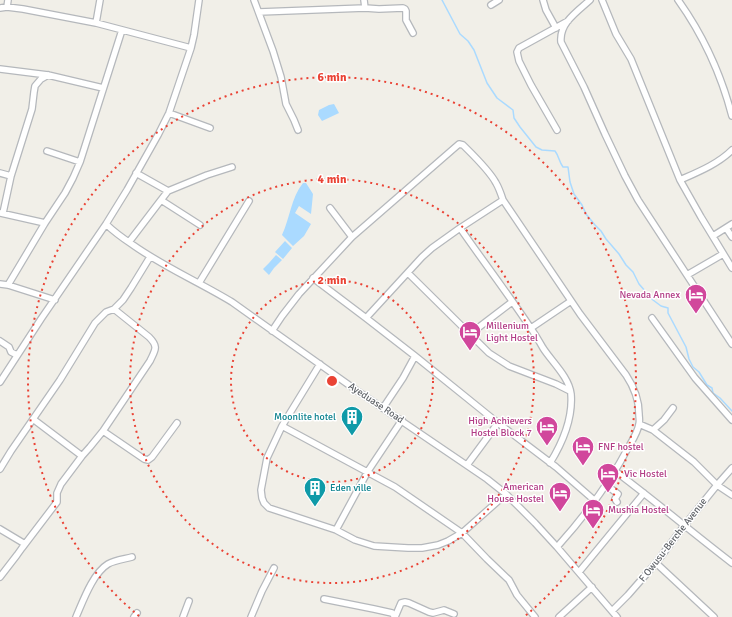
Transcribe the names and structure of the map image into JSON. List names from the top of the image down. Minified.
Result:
{"streets":{"street":["Ayeduase Road","F Owusu-Berche Avenue"]},"crossings":[["Ayeduase Road","F Owusu-Berche Avenue"]],"places":{"hotel":["Nevada Annex","Millenium Light Hostel","High Achievers Hostel Block 7","FNF hostel","Vic Hostel","American House Hostel","Mushia Hostel"],"building":["Moonlite hotel","Eden ville"]},"rings":["6 min","4 min","2 min"]}
